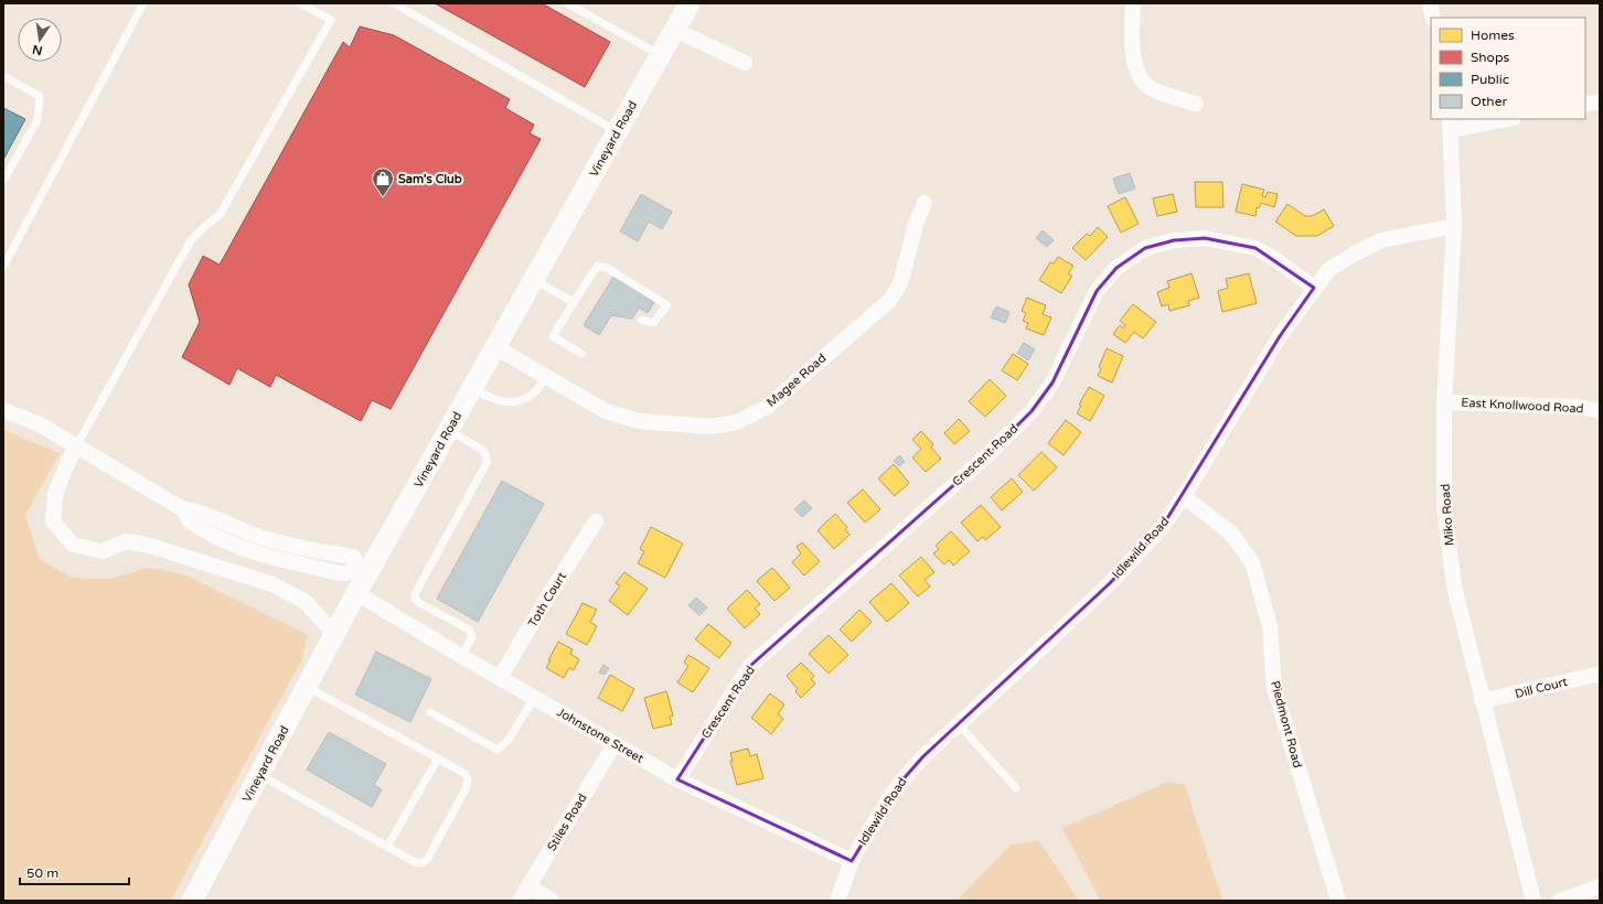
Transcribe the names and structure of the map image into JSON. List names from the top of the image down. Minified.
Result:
{"streets":{"street":["Vineyard Road","Magee Road","East Knollwood Road","Crescent Road","Miko Road","Idlewild Road","Toth Court","Dill Court","Piedmont Road","Johnstone Street","Stiles Road"]},"crossings":[["Vineyard Road","Magee Road"],["Vineyard Road","Johnstone Street"],["East Knollwood Road","Miko Road"],["Crescent Road","Idlewild Road"],["Crescent Road","Johnstone Street"],["Miko Road","Idlewild Road"],["Miko Road","Dill Court"],["Idlewild Road","Piedmont Road"],["Idlewild Road","Johnstone Street"],["Toth Court","Johnstone Street"],["Johnstone Street","Stiles Road"]],"places":{"shop":["Sam's Club"]},"legend":["Homes","Shops","Public","Other"],"scale_bar":"50 m","north":"bottom"}
